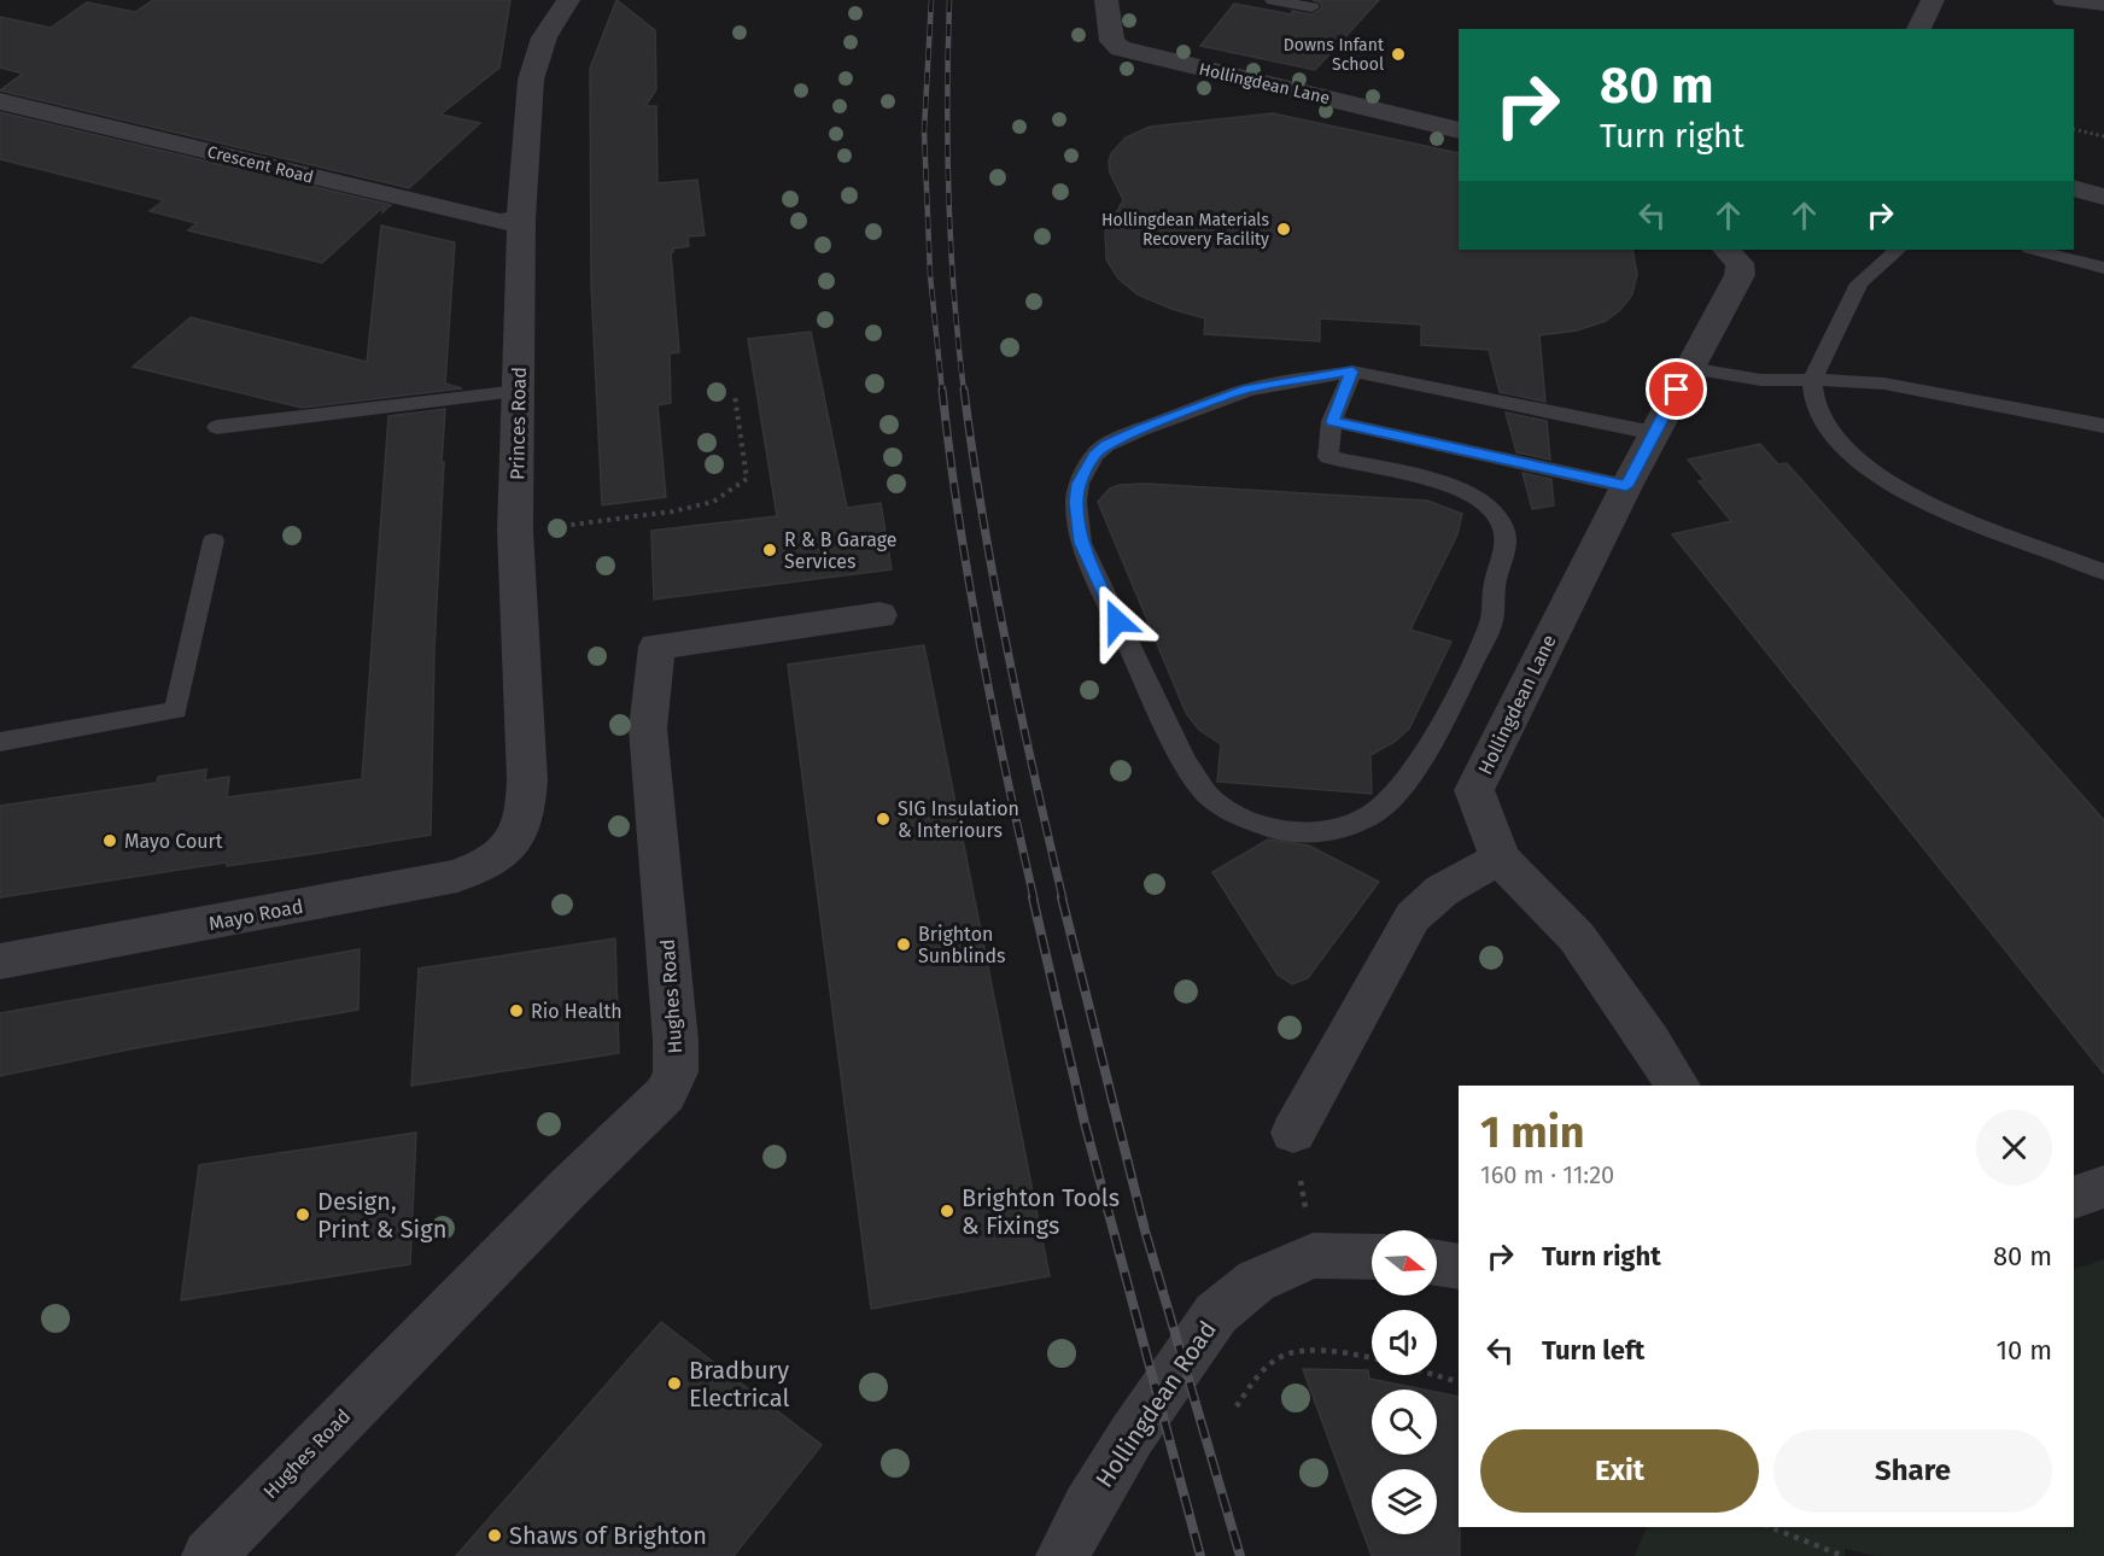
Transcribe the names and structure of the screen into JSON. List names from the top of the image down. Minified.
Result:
{"streets":{"street":["Hollingdean Lane","Crescent Road","Princes Road","Mayo Road","Hughes Road","Hollingdean Road"]},"crossings":[["Crescent Road","Princes Road"],["Princes Road","Mayo Road"]],"places":["Downs Infant School","Hollingdean Materials Recovery Facility","R & B Garage Services","SIG Insulation & Interiours","Mayo Court","Brighton Sunblinds","Rio Health","Brighton Tools & Fixings","Design, Print & Sign","Bradbury Electrical","Shaws of Brighton"],"north":"right","page":{"turn":["80 m","Turn right"],"heading":["1 min","160 m · 11:20"],"list":[{"name":"Turn right","value":"80 m"},{"name":"Turn left","value":"10 m"}],"buttons":["Exit","Share"]}}
